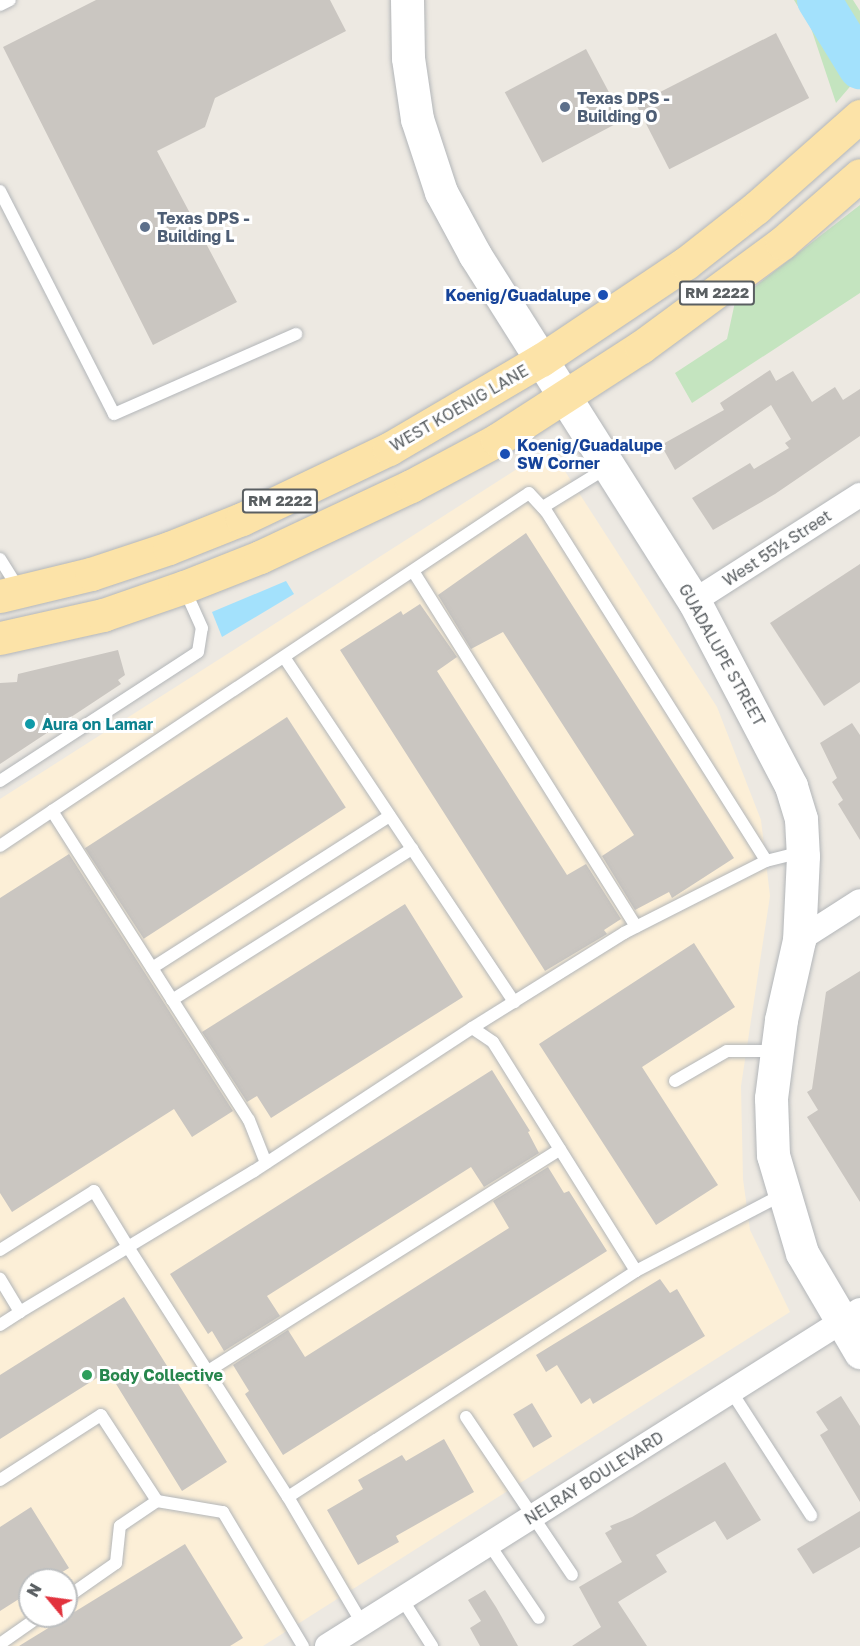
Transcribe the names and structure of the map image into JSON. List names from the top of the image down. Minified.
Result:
{"streets":{"main road":["RM 2222","WEST KOENIG LANE"],"street":["West 55½ Street","GUADALUPE STREET","NELRAY BOULEVARD"]},"crossings":[["RM 2222","GUADALUPE STREET"],["WEST KOENIG LANE","GUADALUPE STREET"],["West 55½ Street","GUADALUPE STREET"],["GUADALUPE STREET","NELRAY BOULEVARD"]],"places":["Texas DPS - Building O","Texas DPS - Building L","Koenig/Guadalupe","Koenig/Guadalupe SW Corner","Aura on Lamar","Body Collective"],"north":"top left"}
